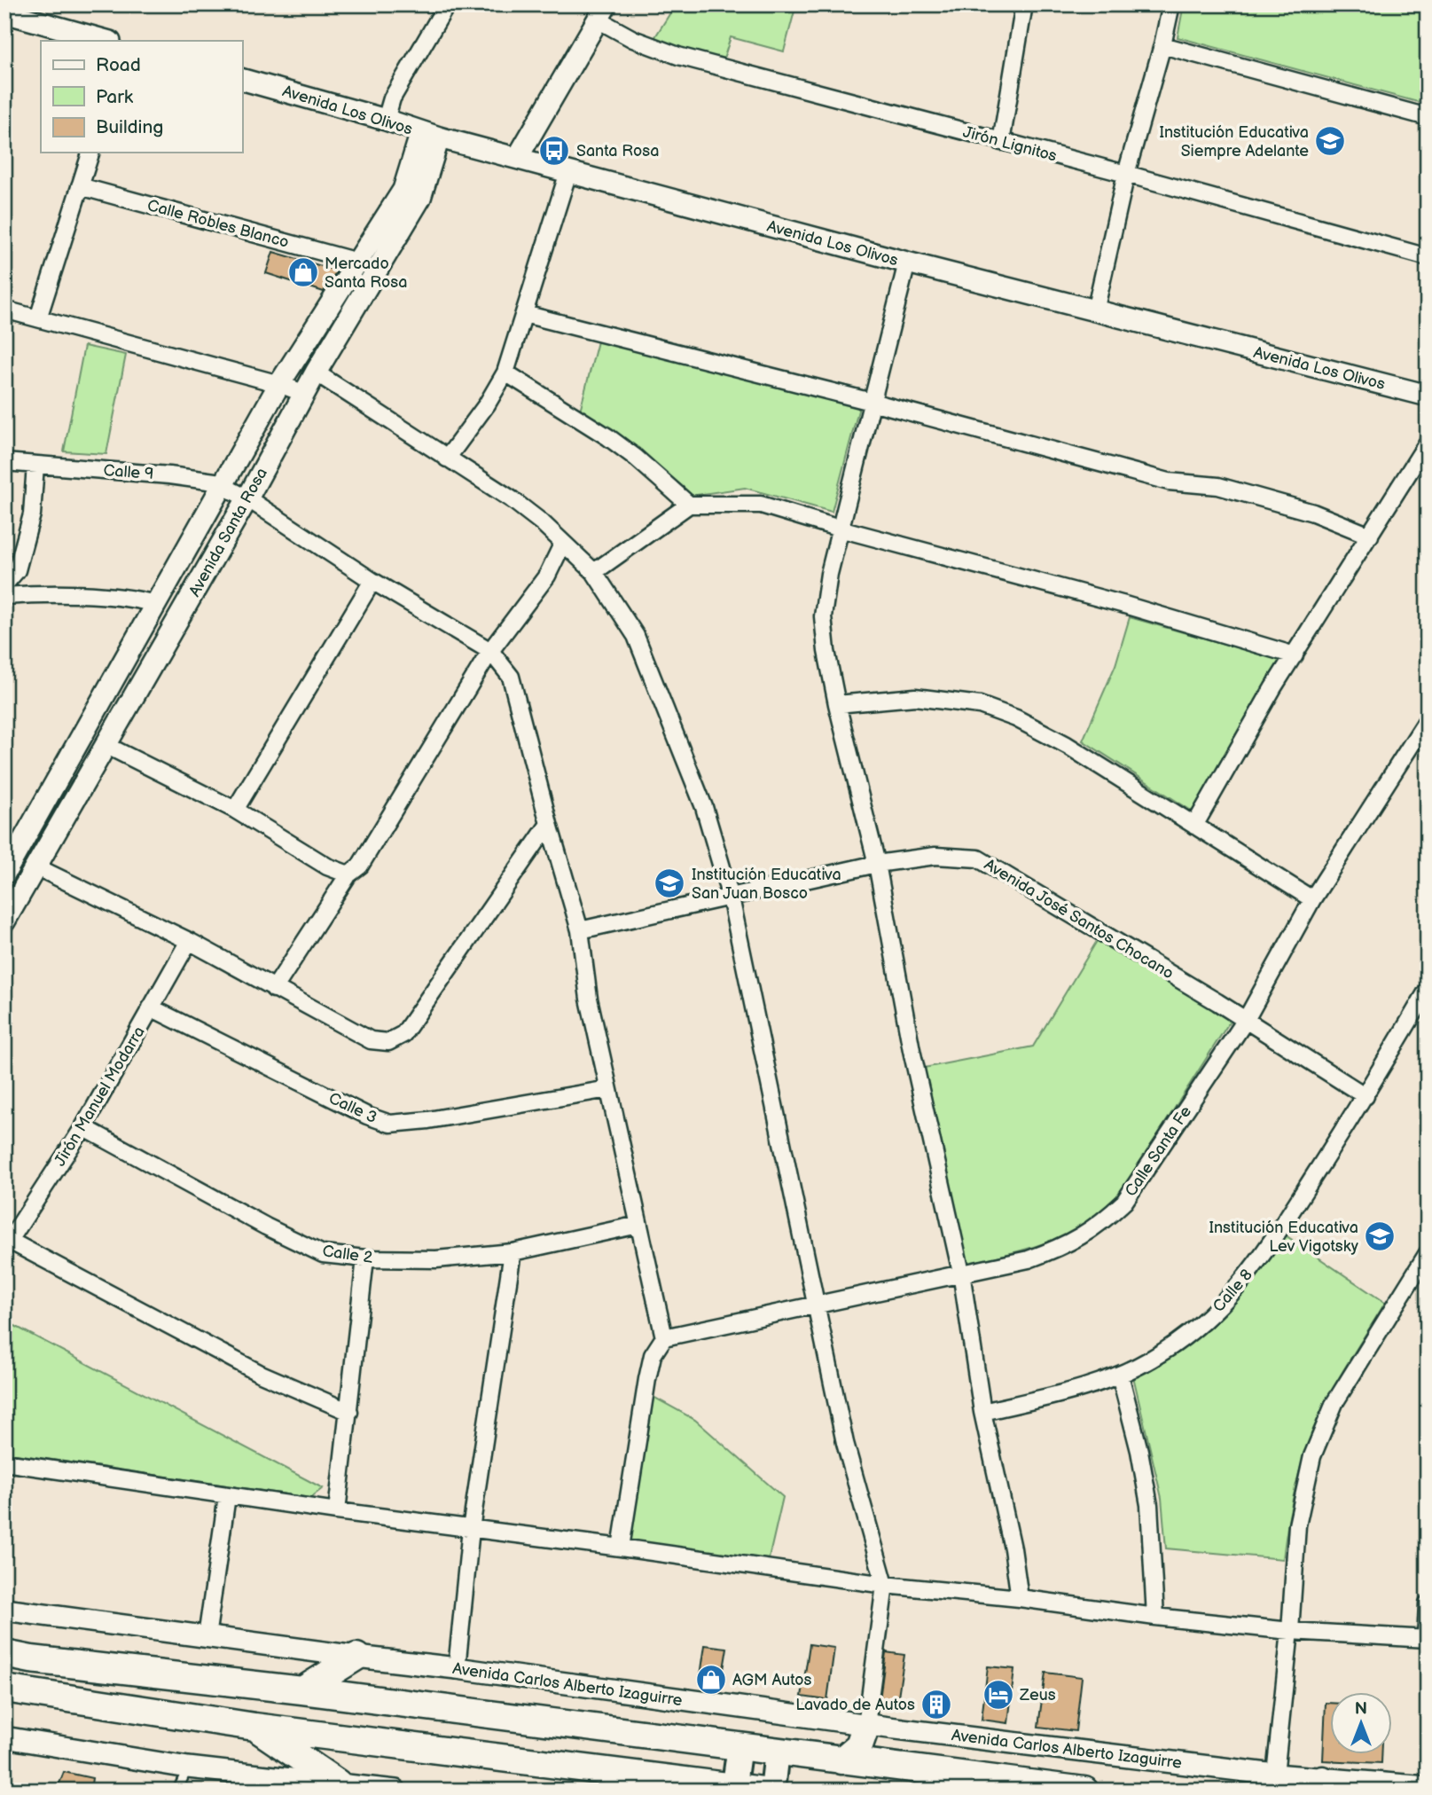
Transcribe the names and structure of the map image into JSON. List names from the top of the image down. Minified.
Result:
{"streets":{"street":["Avenida Los Olivos","Jirón Lignitos","Calle Robles Blanco","Calle 9","Avenida Santa Rosa","Avenida José Santos Chocano","Jirón Manuel Modarra","Calle 3","Calle Santa Fe","Calle 2","Calle 8","Avenida Carlos Alberto Izaguirre"]},"crossings":[["Avenida Los Olivos","Avenida Santa Rosa"],["Calle Robles Blanco","Avenida Santa Rosa"],["Calle 9","Avenida Santa Rosa"],["Avenida José Santos Chocano","Calle Santa Fe"],["Avenida José Santos Chocano","Calle 8"],["Jirón Manuel Modarra","Calle 3"],["Jirón Manuel Modarra","Calle 2"]],"places":{"school or university":["Institución Educativa Siempre Adelante","Institución Educativa San Juan Bosco","Institución Educativa Lev Vigotsky"],"bus stop":["Santa Rosa"],"shop":["Mercado Santa Rosa","AGM Autos"],"hotel":["Zeus"],"building":["Lavado de Autos"]},"legend":["Road","Park","Building"],"north":"top"}
